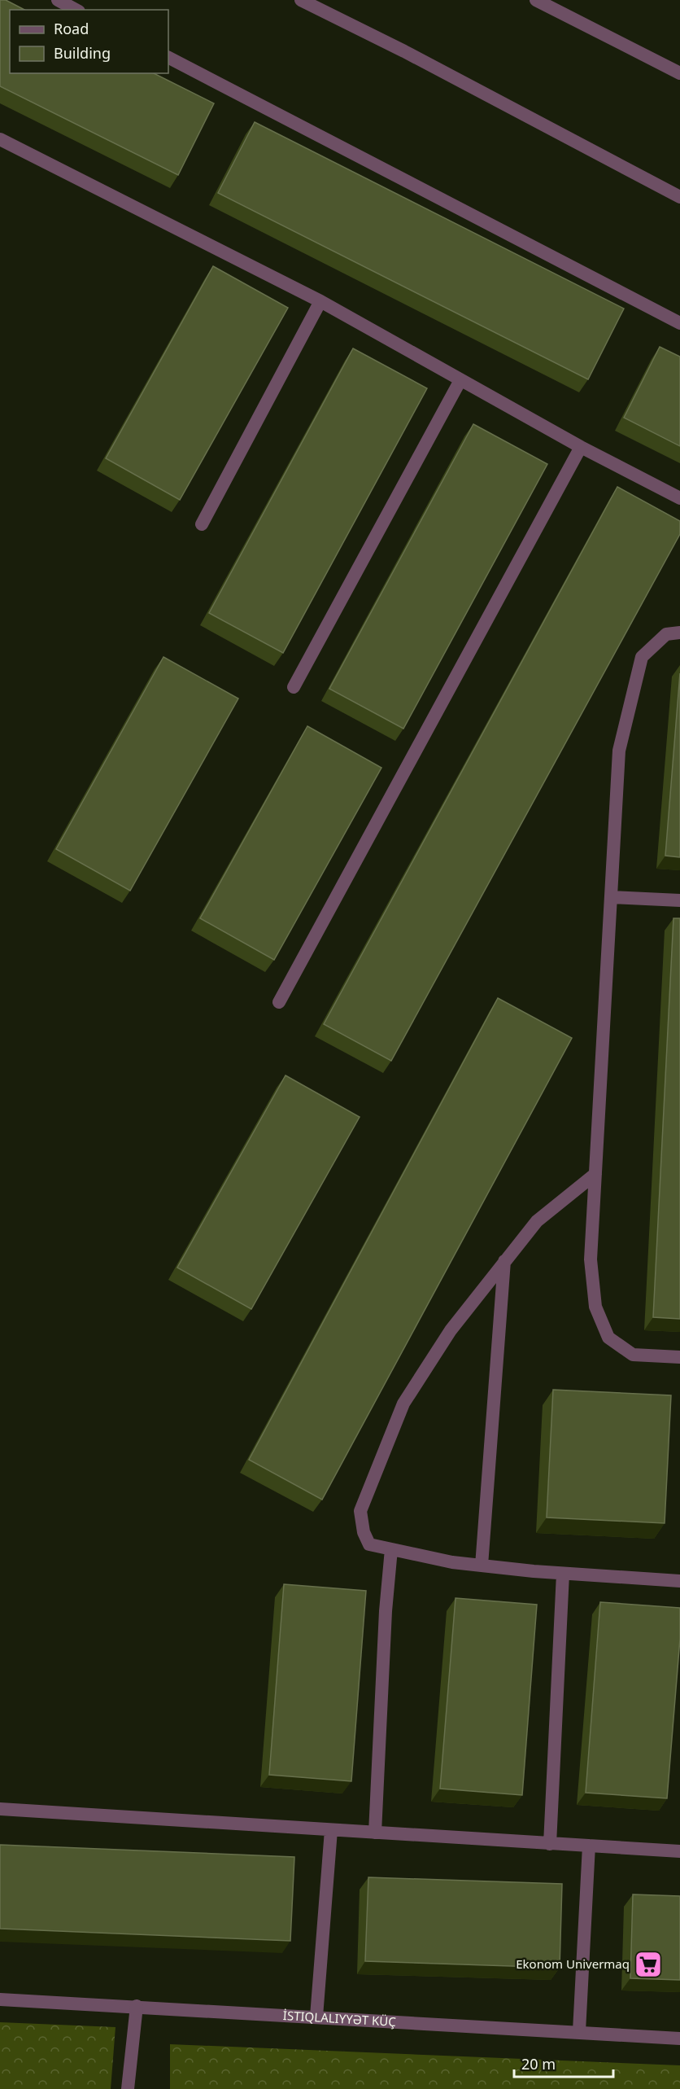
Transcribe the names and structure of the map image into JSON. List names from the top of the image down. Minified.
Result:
{"streets":{"street":["İSTIQLALIYYƏT KÜÇ"]},"places":{"supermarket":["Ekonom Univermaq"]},"legend":["Road","Building"],"scale_bar":"20 m"}
